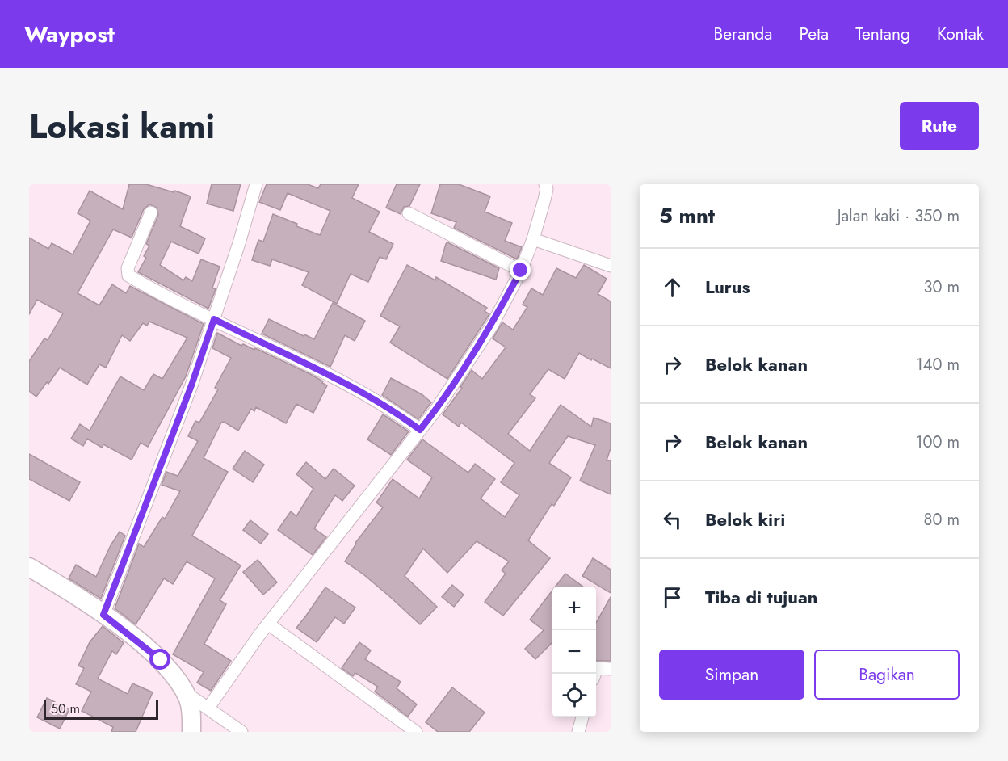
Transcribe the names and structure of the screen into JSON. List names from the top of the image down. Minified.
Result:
{"scale_bar":"50 m","page":{"header":"Waypost","nav":["Beranda","Peta","Tentang","Kontak"],"title":"Lokasi kami","buttons":["Rute",["Simpan","Bagikan"]],"heading":["5 mnt","Jalan kaki · 350 m"],"list":[["Lurus","30 m"],["Belok kanan","140 m"],["Belok kanan","100 m"],["Belok kiri","80 m"],"Tiba di tujuan"],"map_buttons":["+","−"],"scale":"50 m"}}
